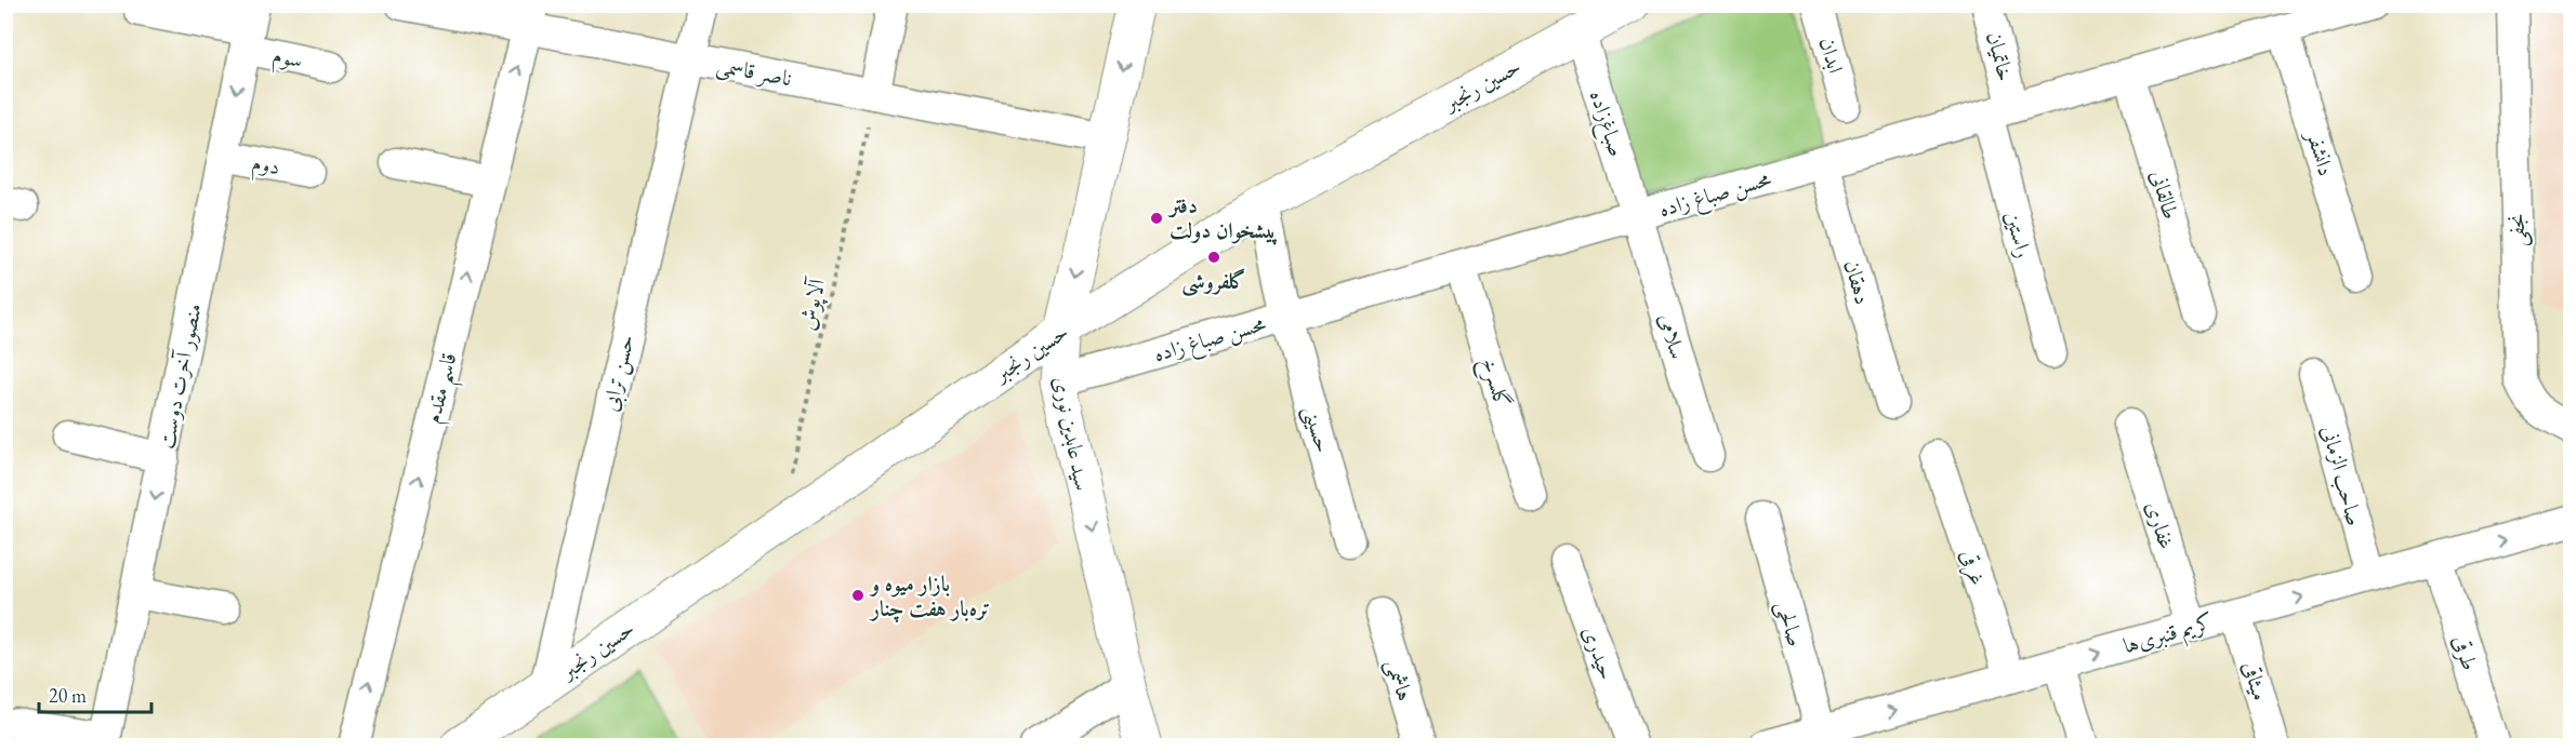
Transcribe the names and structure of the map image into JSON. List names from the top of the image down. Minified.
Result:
{"streets":{"street":["ابدان","خاتمیان","سوم","ناصر قاسمی","حسین رنجبر","صباغ‌زاده","دانشفر","دوم","محسن صباغ زاده","طالقانی","نجفی","راستین","دهقان","سلامی","حسن ترابی","منصور آخرت دوست","گلسرخ","قاسم مقدم","حسینی","سید عابدین نوری","صاحب الزمانی","غفاری","غرقی","صالحی","کریم قنبری‌ها","حیدری","طرقی","هاشمی","میثاقی"],"path":["آلاپوش"]},"crossings":[["خاتمیان","محسن صباغ زاده"],["خاتمیان","راستین"],["سوم","منصور آخرت دوست"],["ناصر قاسمی","آلاپوش"],["ناصر قاسمی","حسن ترابی"],["ناصر قاسمی","قاسم مقدم"],["ناصر قاسمی","سید عابدین نوری"],["حسین رنجبر","صباغ‌زاده"],["حسین رنجبر","آلاپوش"],["حسین رنجبر","حسن ترابی"],["حسین رنجبر","سید عابدین نوری"],["صباغ‌زاده","محسن صباغ زاده"],["صباغ‌زاده","سلامی"],["دانشفر","محسن صباغ زاده"],["دوم","منصور آخرت دوست"],["محسن صباغ زاده","طالقانی"],["محسن صباغ زاده","راستین"],["محسن صباغ زاده","دهقان"],["محسن صباغ زاده","سلامی"],["محسن صباغ زاده","گلسرخ"],["محسن صباغ زاده","حسینی"],["محسن صباغ زاده","سید عابدین نوری"],["صاحب الزمانی","کریم قنبری‌ها"],["غفاری","کریم قنبری‌ها"],["غرقی","کریم قنبری‌ها"],["صالحی","کریم قنبری‌ها"],["کریم قنبری‌ها","طرقی"],["کریم قنبری‌ها","میثاقی"]],"one_way":["منصور آخرت دوست","قاسم مقدم","کریم قنبری‌ها"],"places":["دفتر پیشخوان دولت","گلفروشی","بازار میوه و تره‌بار هفت چنار"],"scale_bar":"20 m"}
